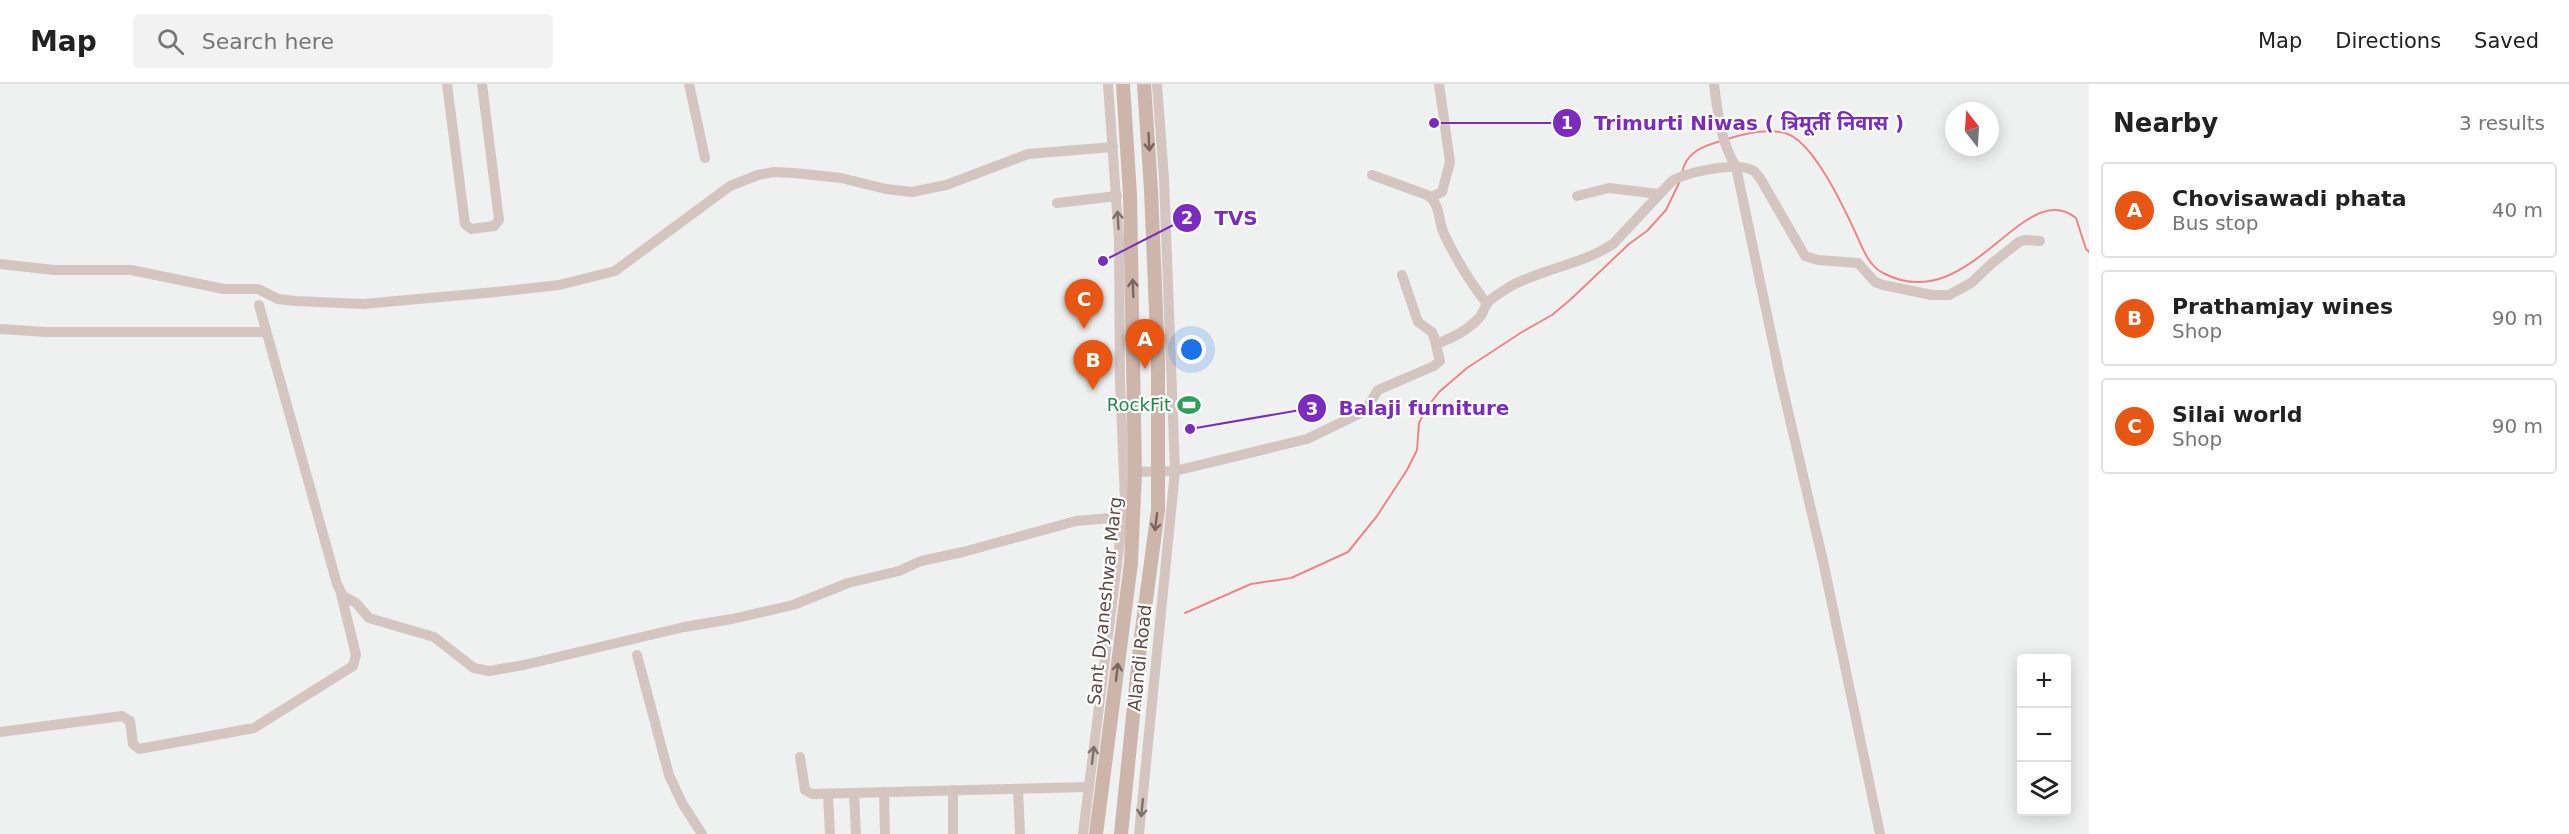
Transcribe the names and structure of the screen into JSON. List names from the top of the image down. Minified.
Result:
{"streets":{"main road":["Sant Dyaneshwar Marg"],"street":["Alandi Road"]},"places":{"other":["Trimurti Niwas ( त्रिमूर्ती निवास )","TVS","Balaji furniture"],"sports":["RockFit"]},"north":"top","page":{"header":"Map","search":"Search here","nav":["Map","Directions","Saved"],"heading":["Nearby","3 results"],"list":[{"mark":"A","name":"Chovisawadi phata","note":"Bus stop","value":"40 m"},{"mark":"B","name":"Prathamjay wines","note":"Shop","value":"90 m"},{"mark":"C","name":"Silai world","note":"Shop","value":"90 m"}],"pins":["C","A","B"],"map_buttons":["+","−"]}}
